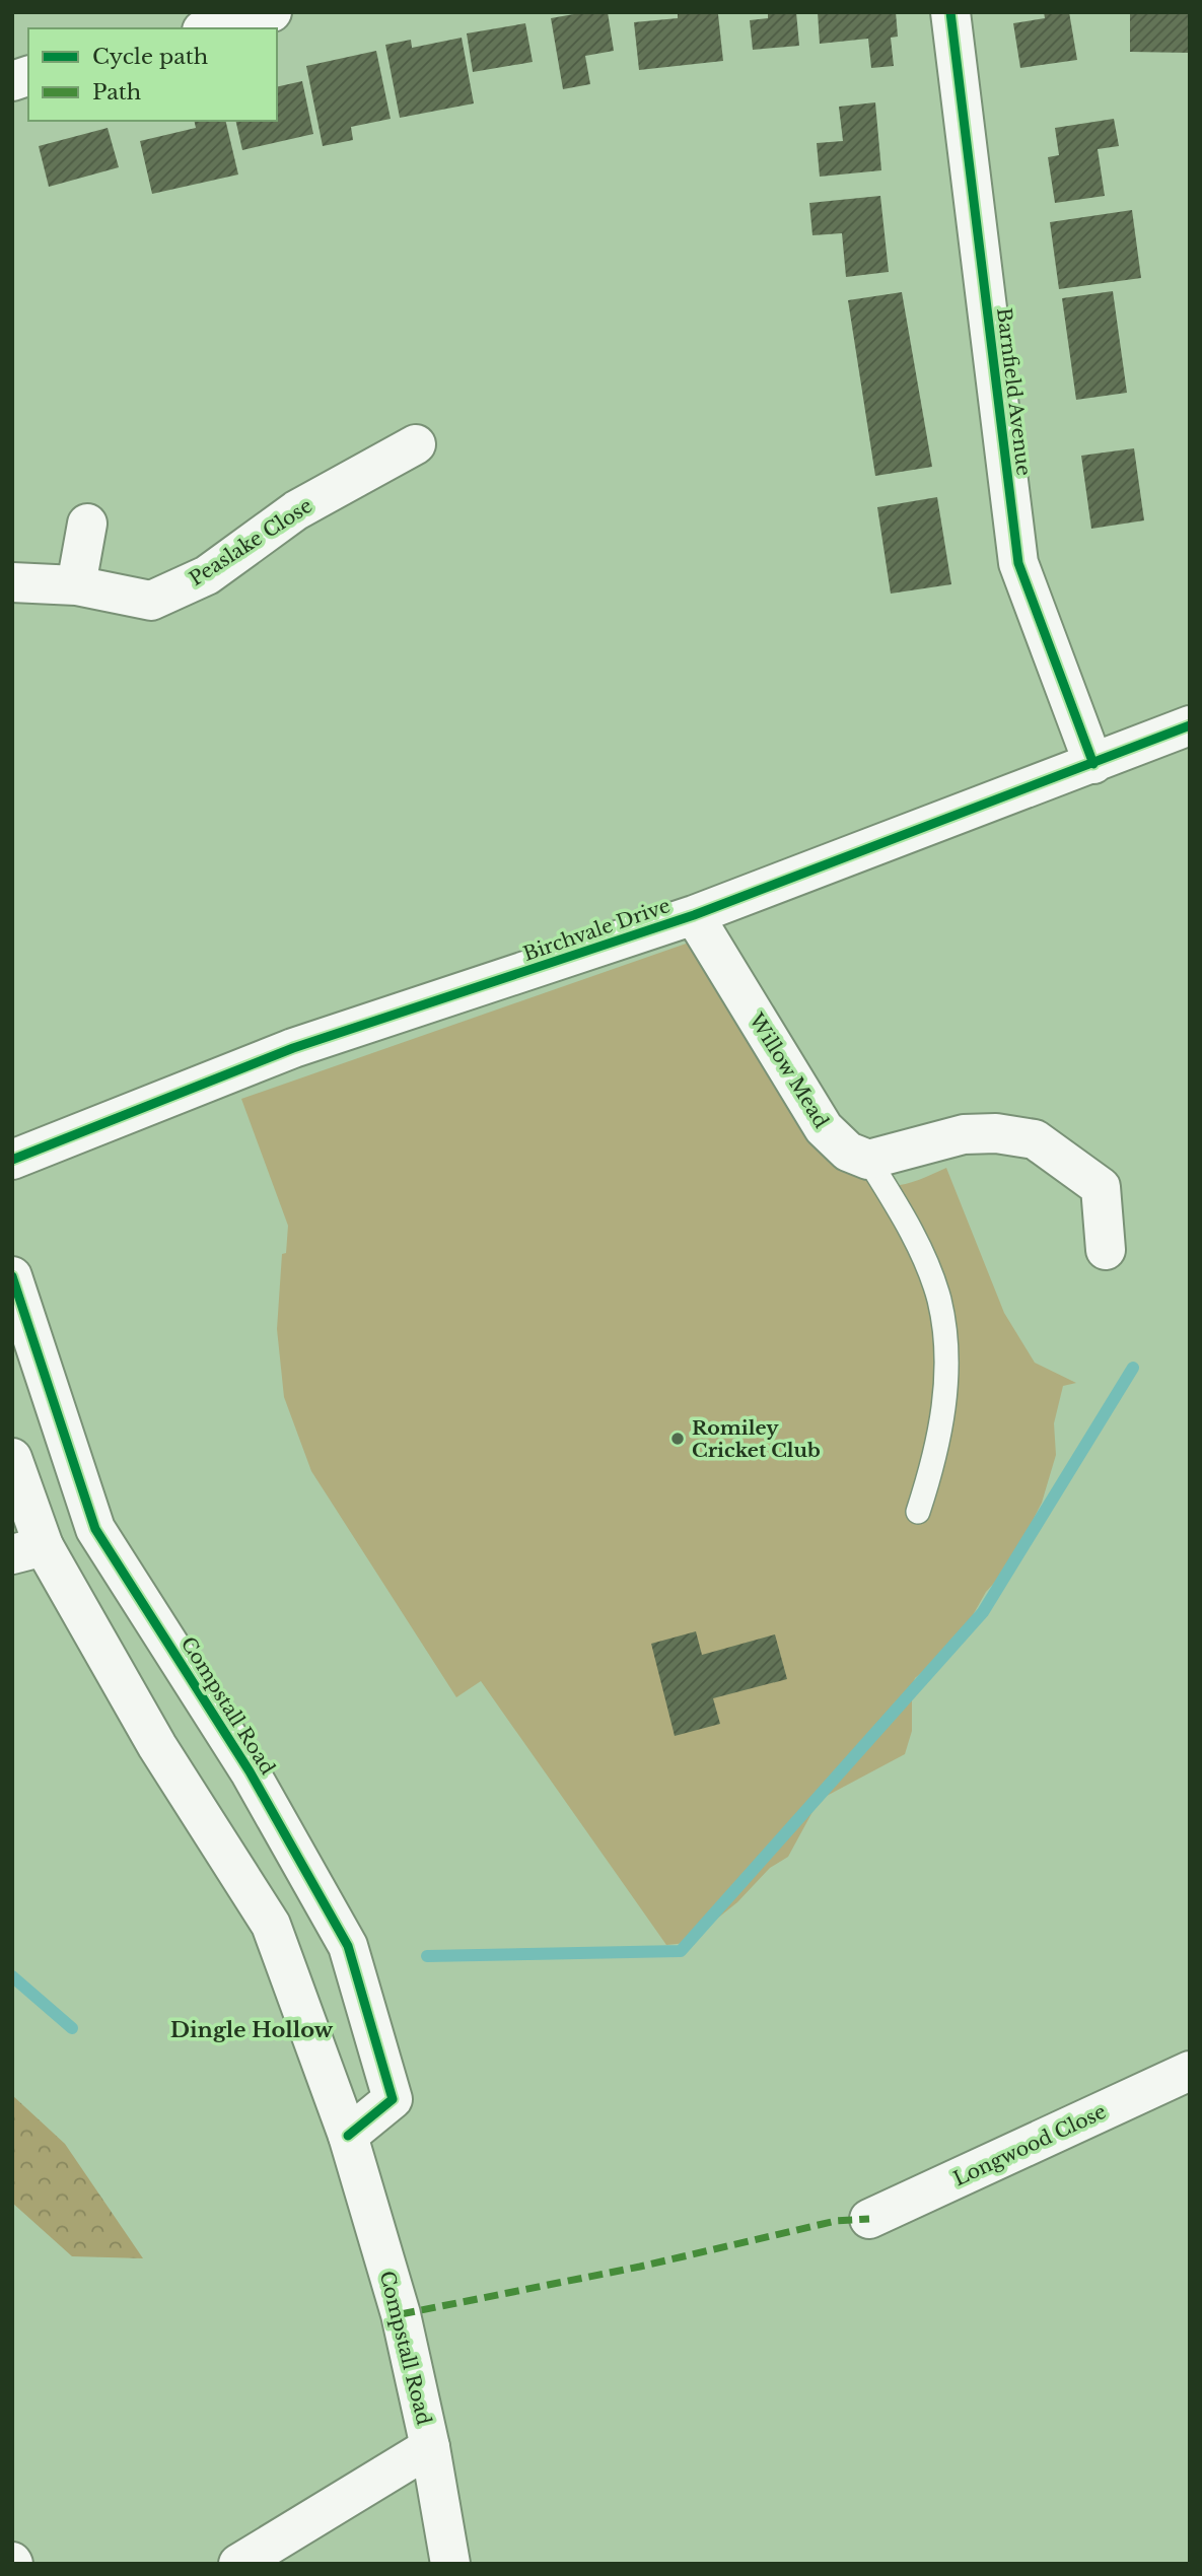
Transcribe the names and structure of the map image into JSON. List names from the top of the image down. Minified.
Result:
{"streets":{"street":["Barnfield Avenue","Peaslake Close","Birchvale Drive","Willow Mead","Compstall Road","Longwood Close"]},"crossings":[["Barnfield Avenue","Birchvale Drive"],["Birchvale Drive","Willow Mead"]],"districts":["Dingle Hollow"],"places":["Romiley Cricket Club"],"legend":["Cycle path","Path"]}
